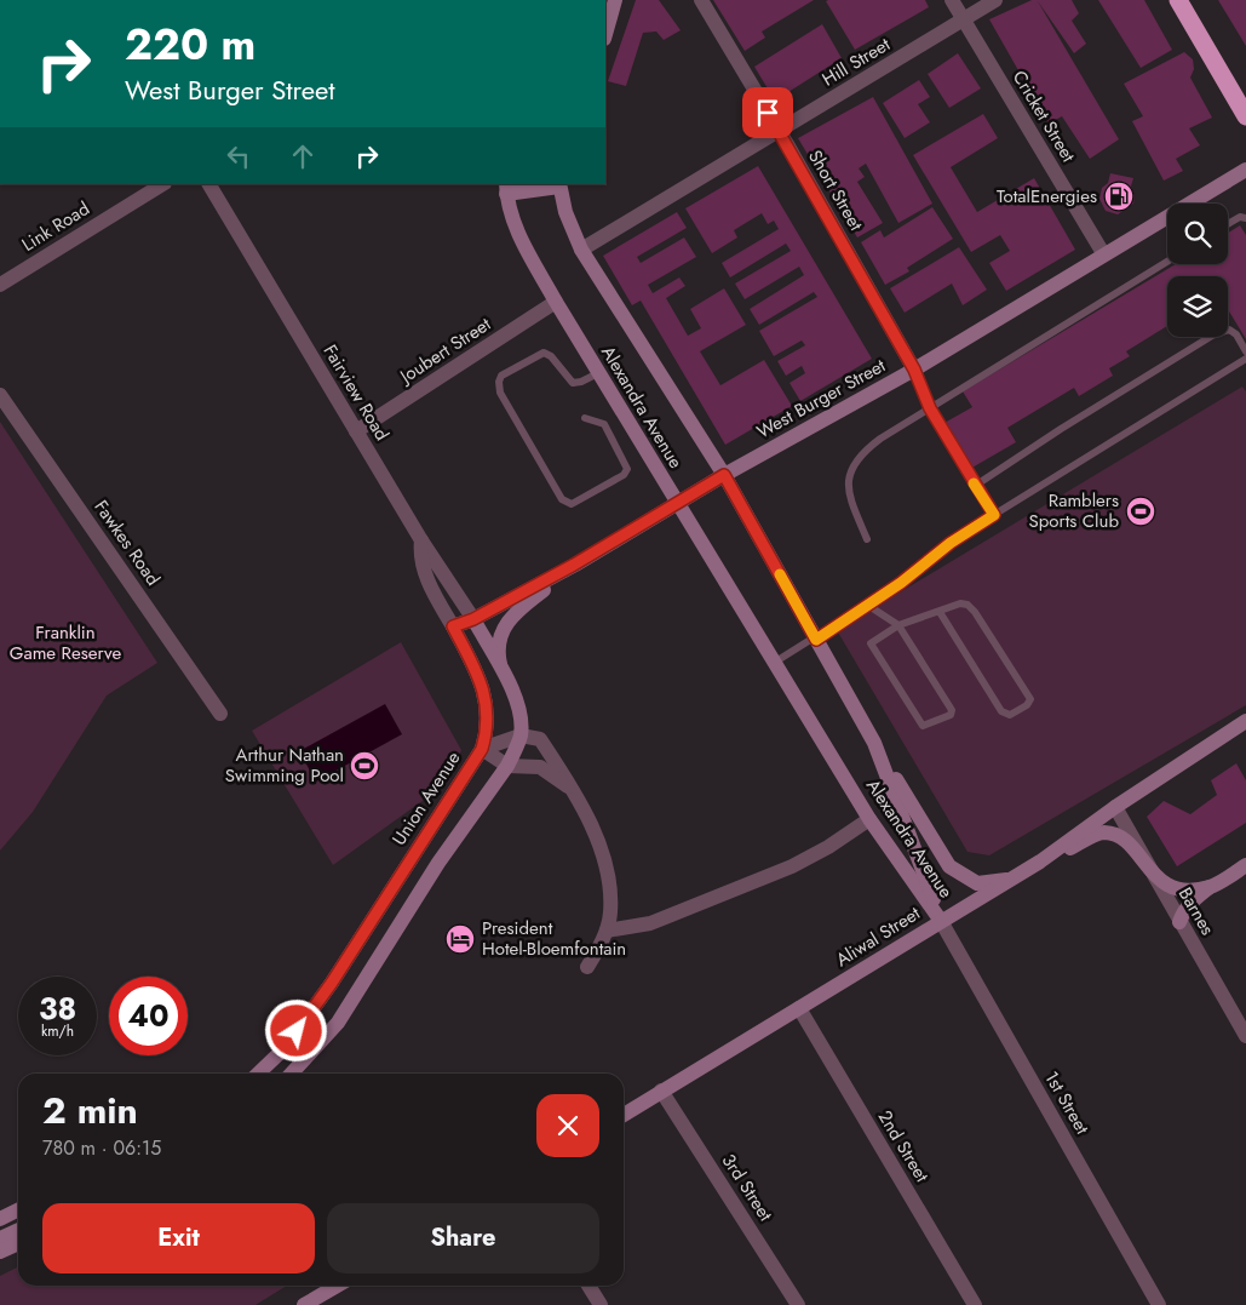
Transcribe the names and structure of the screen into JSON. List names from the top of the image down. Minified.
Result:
{"streets":{"main road":["West Burger Street","Alexandra Avenue","Union Avenue","Aliwal Street"],"street":["Hill Street","Cricket Street","Short Street","Link Road","Joubert Street","Fairview Road","Fawkes Road","Barnes","1st Street","2nd Street","3rd Street"]},"crossings":[["Hill Street","Cricket Street"],["Hill Street","Short Street"],["Hill Street","Alexandra Avenue"],["Cricket Street","West Burger Street"],["Short Street","West Burger Street"],["Joubert Street","Fairview Road"],["Joubert Street","Alexandra Avenue"],["Fairview Road","West Burger Street"],["Fairview Road","Union Avenue"],["West Burger Street","Alexandra Avenue"],["West Burger Street","Union Avenue"],["Alexandra Avenue","Aliwal Street"],["Alexandra Avenue","1st Street"],["Barnes","Aliwal Street"],["Aliwal Street","1st Street"],["Aliwal Street","2nd Street"],["Aliwal Street","3rd Street"]],"parks":["Franklin Game Reserve"],"places":{"fuel station":["TotalEnergies"],"sports":["Ramblers Sports Club","Arthur Nathan Swimming Pool"],"hotel":["President Hotel-Bloemfontain"]},"page":{"turn":["220 m","West Burger Street"],"speed":"38 km/h","limit":"40","heading":["2 min","780 m · 06:15"],"buttons":["Exit","Share"]}}
